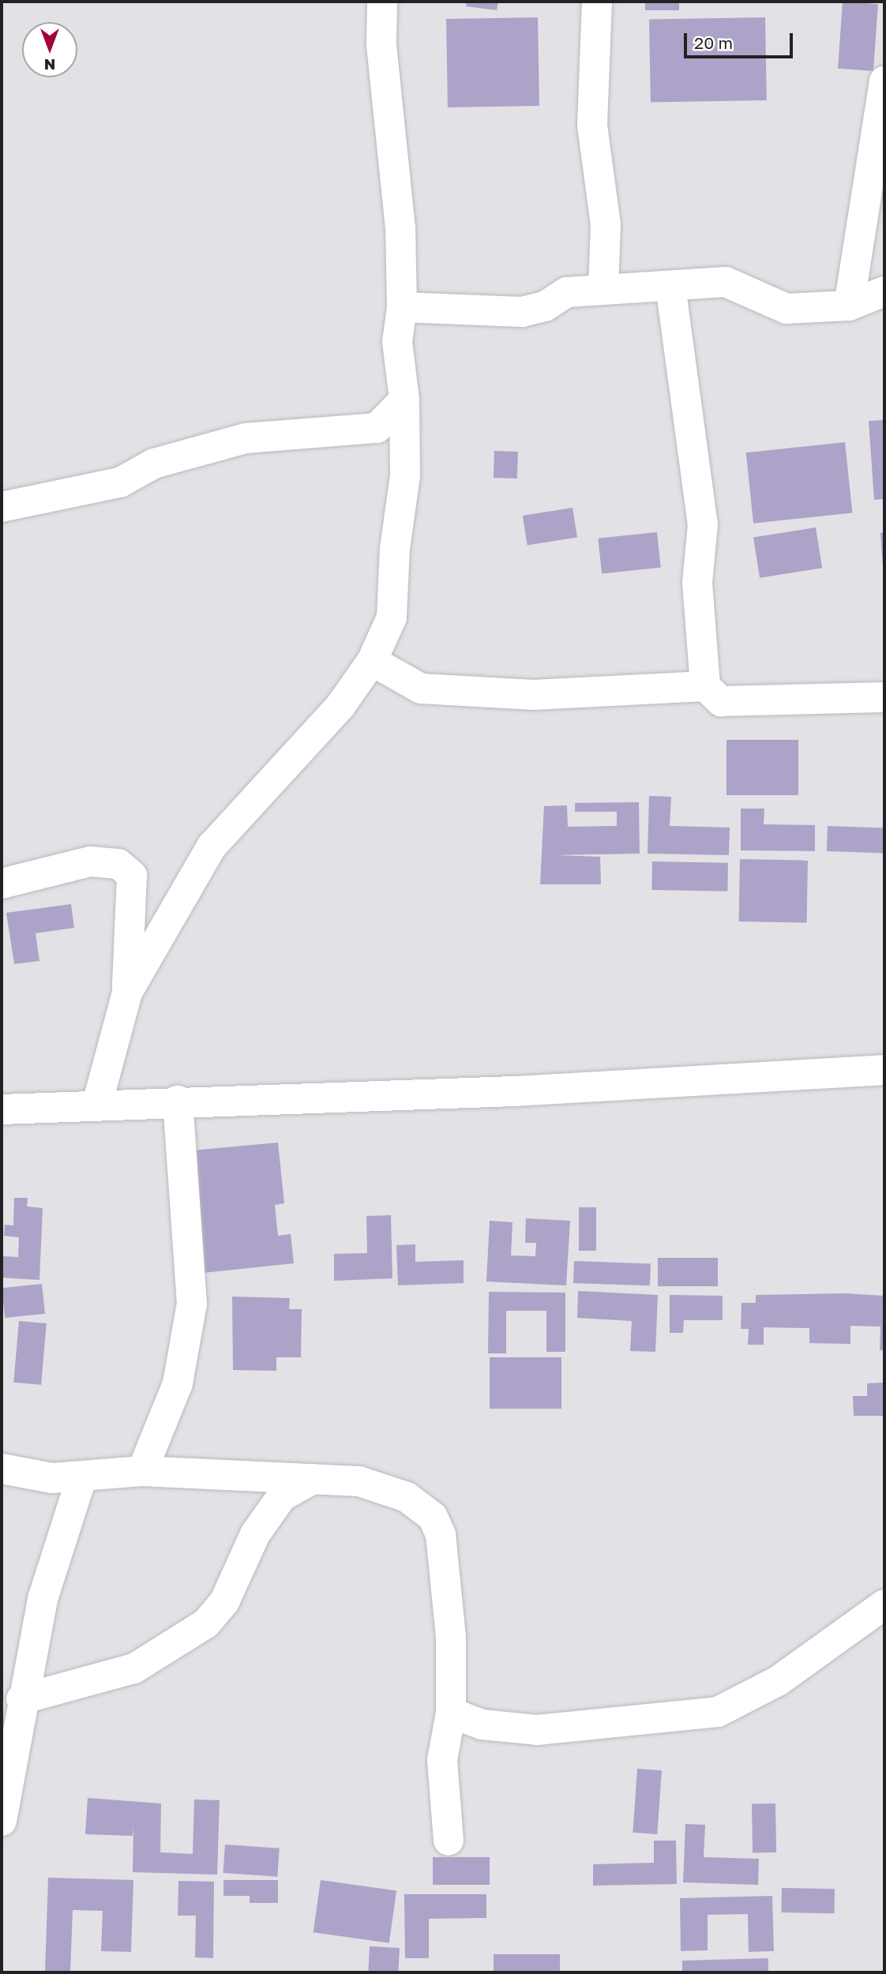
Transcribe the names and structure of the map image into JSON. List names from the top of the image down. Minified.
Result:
{"scale_bar":"20 m","north":"bottom"}
